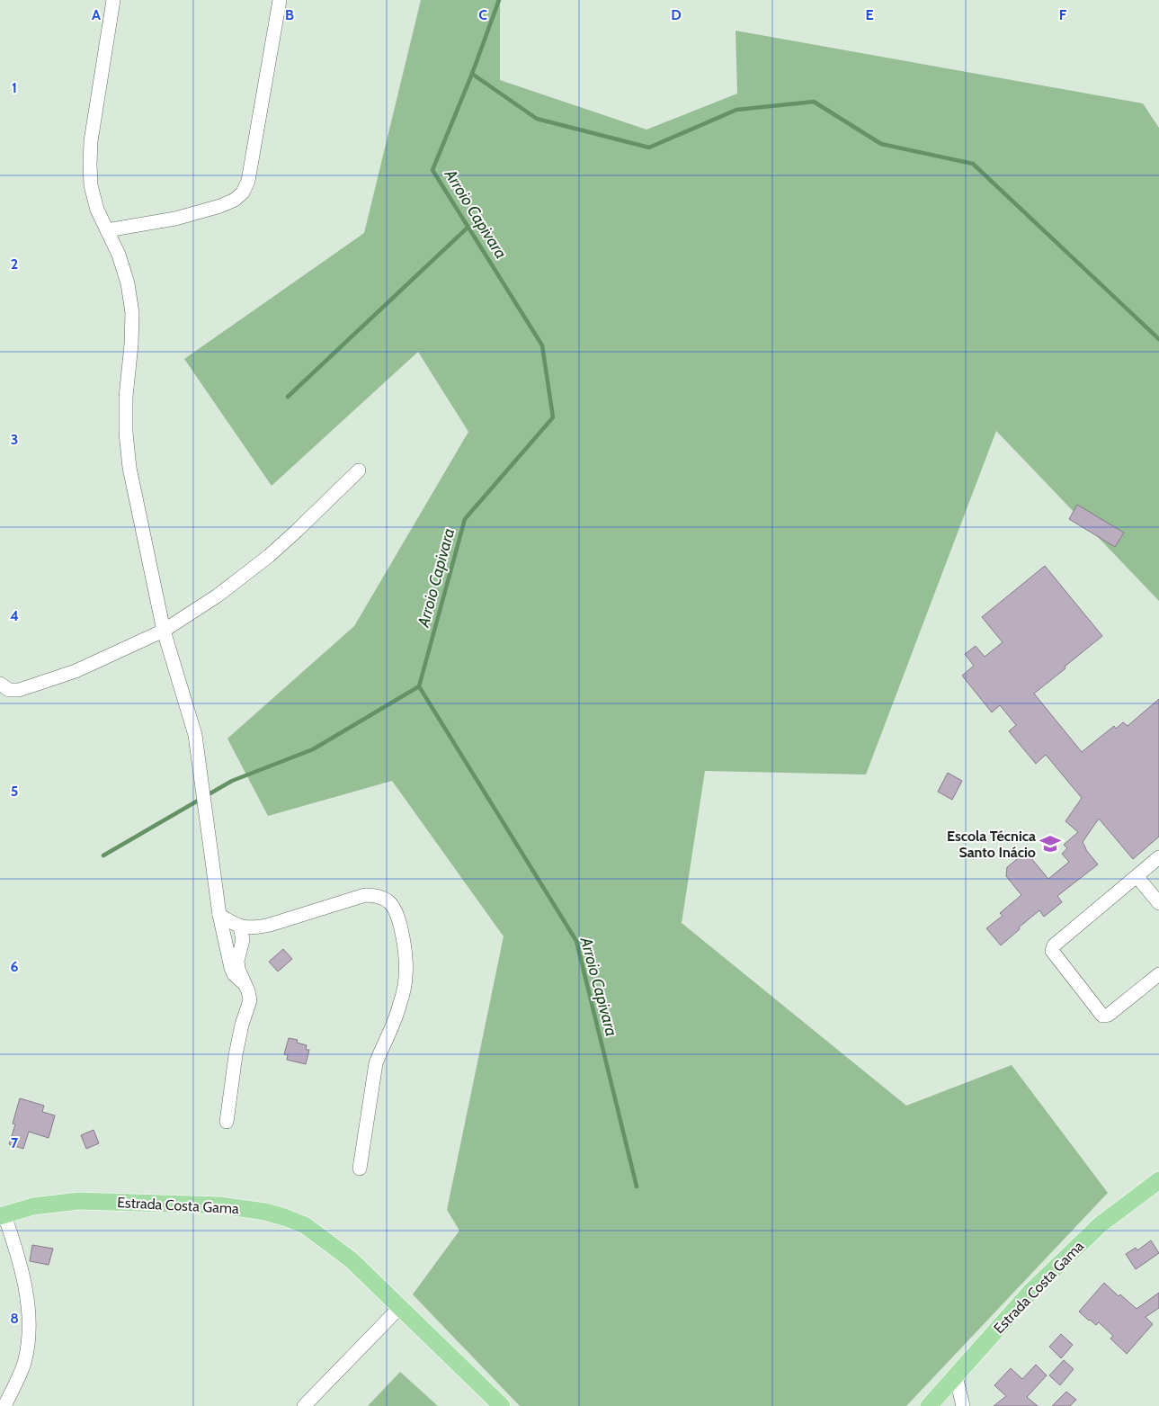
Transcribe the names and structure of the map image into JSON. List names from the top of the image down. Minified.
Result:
{"streets":{"main road":["Estrada Costa Gama"]},"water":["Arroio Capivara"],"places":{"school or university":["Escola Técnica Santo Inácio"]},"grid":{"columns":["A","B","C","D","E","F"],"rows":["1","2","3","4","5","6","7","8"]}}
